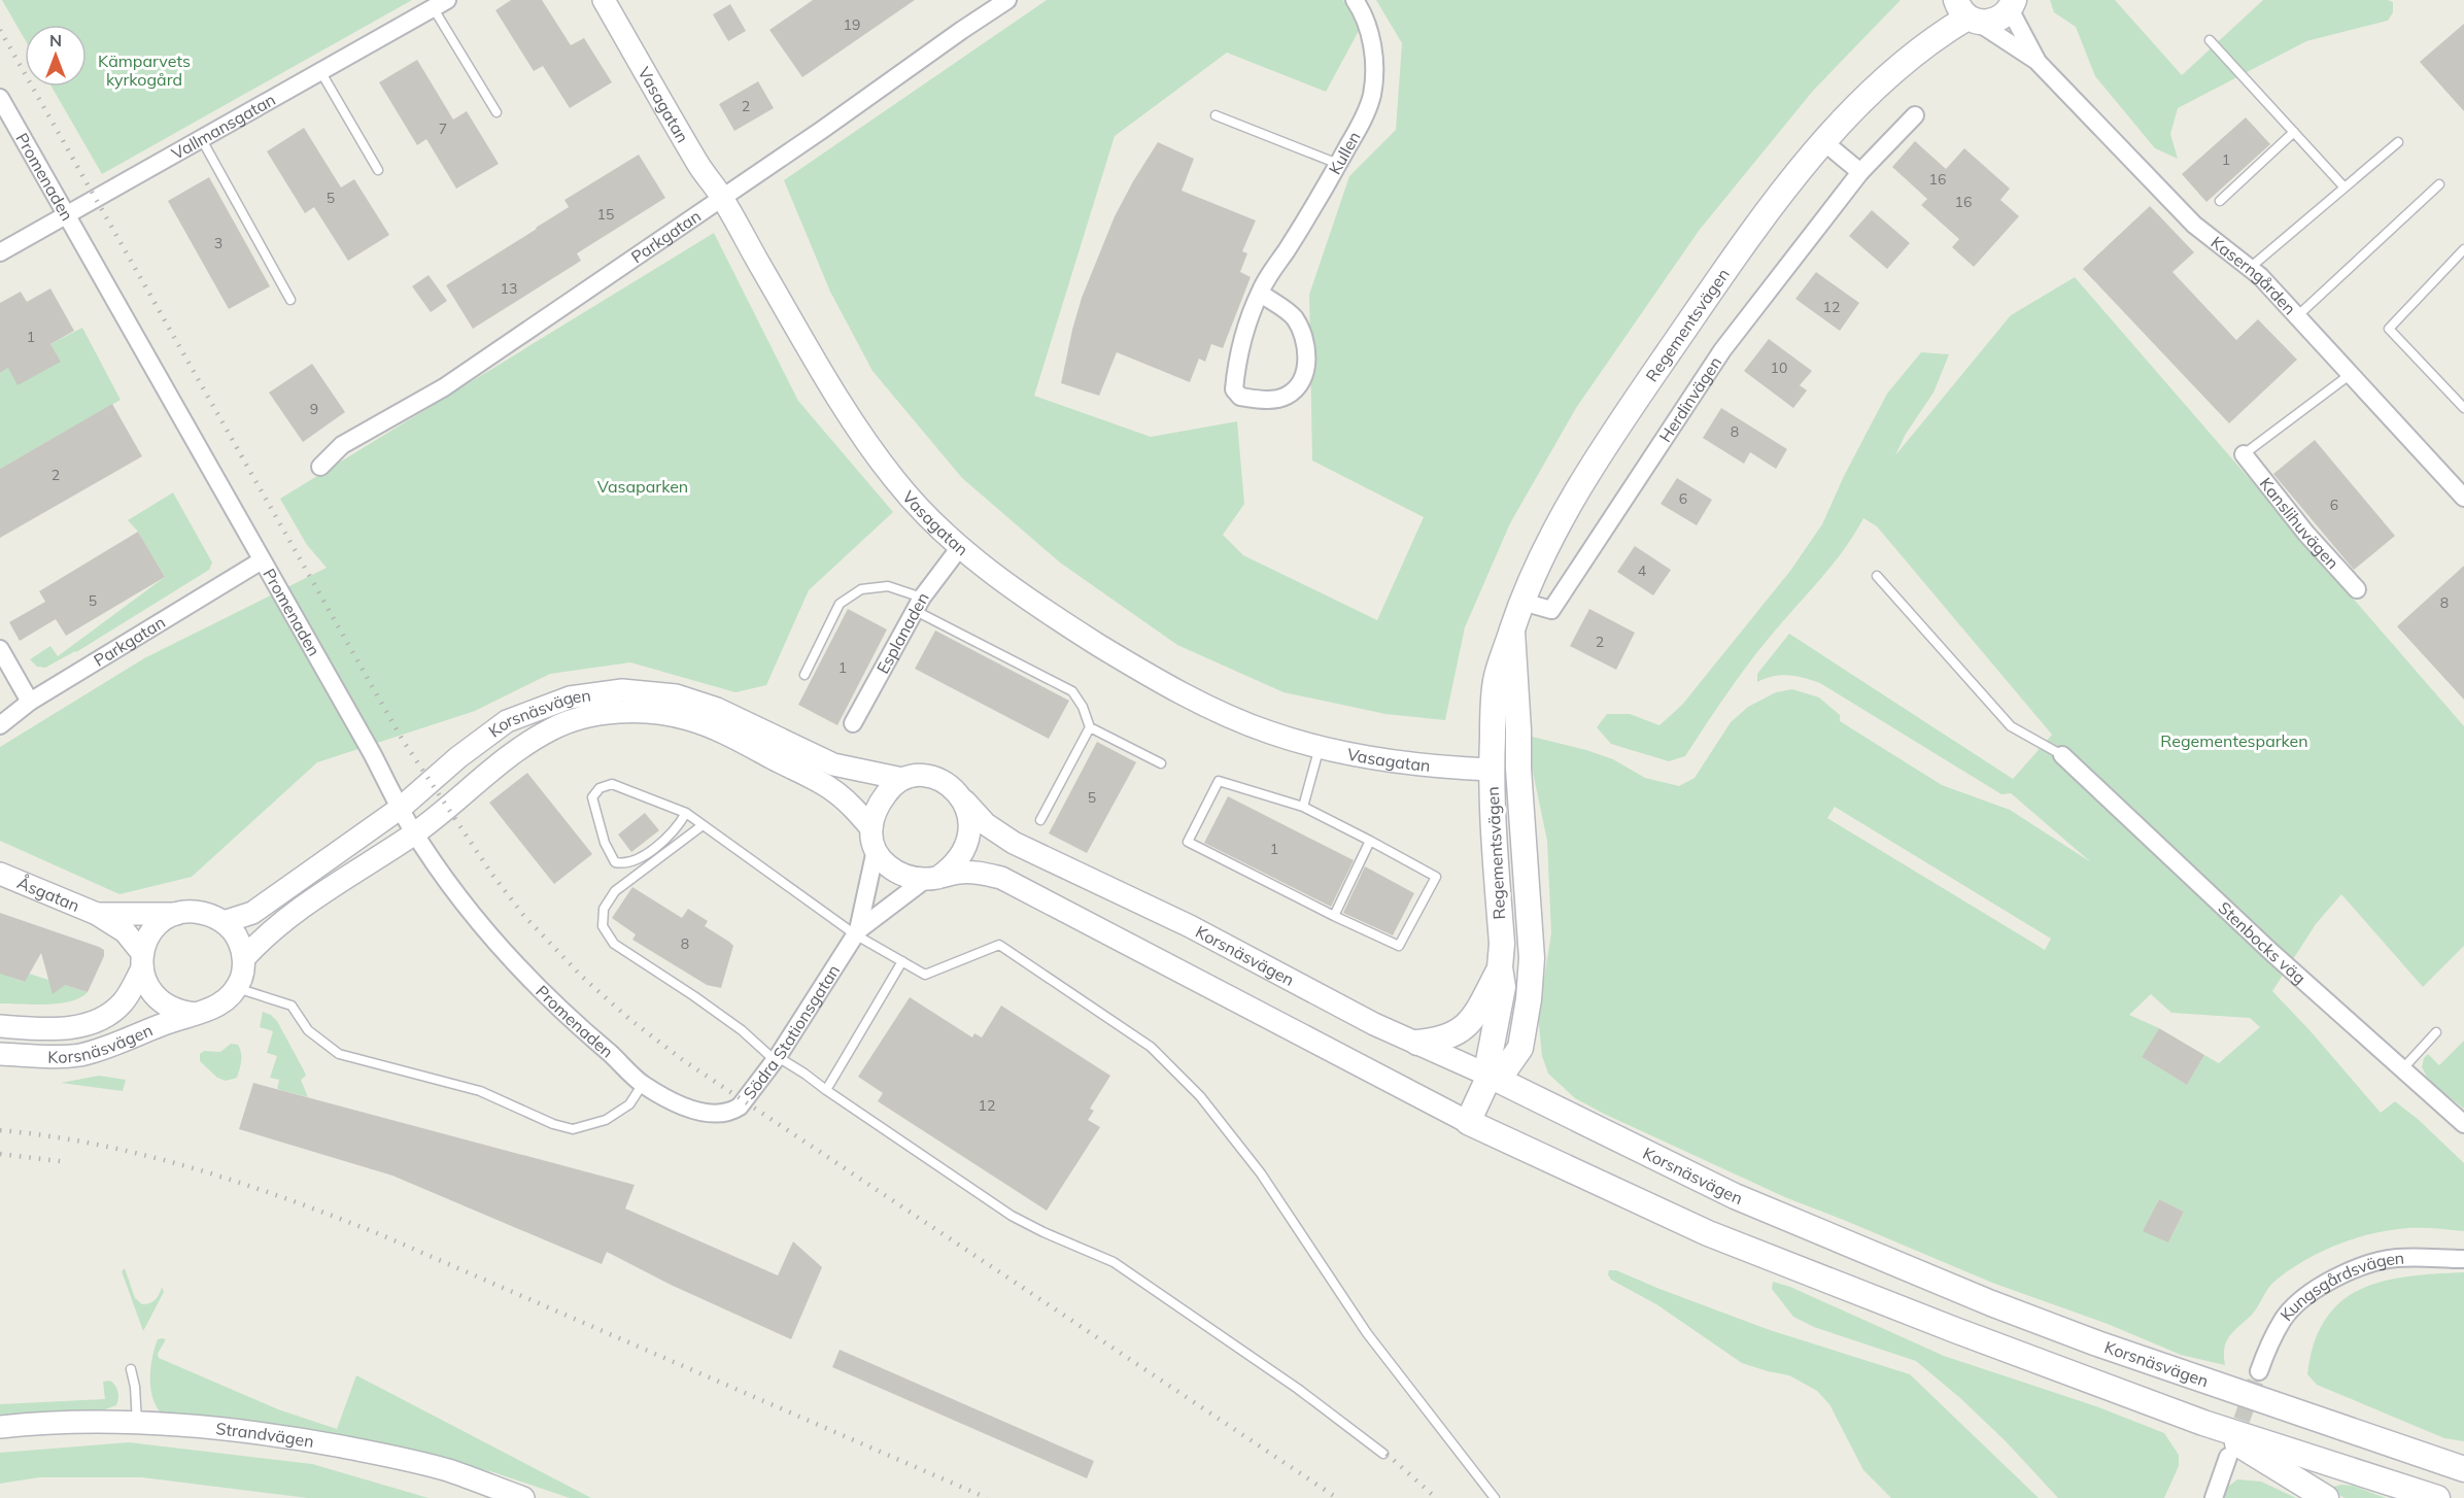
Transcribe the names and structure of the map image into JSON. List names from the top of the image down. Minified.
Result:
{"streets":{"main road":["Regementsvägen","Korsnäsvägen"],"street":["Vasagatan","Vallmansgatan","Kullen","Promenaden","Parkgatan","Kaserngården","Herdinvägen","Kanslihuvägen","Esplanaden","Åsgatan","Stenbocks väg","Södra Stationsgatan","Kungsgårdsvägen","Strandvägen"]},"crossings":[["Vasagatan","Parkgatan"],["Vasagatan","Regementsvägen"],["Vasagatan","Esplanaden"],["Vallmansgatan","Promenaden"],["Promenaden","Parkgatan"],["Promenaden","Korsnäsvägen"],["Promenaden","Södra Stationsgatan"],["Kaserngården","Regementsvägen"],["Regementsvägen","Herdinvägen"],["Regementsvägen","Korsnäsvägen"],["Korsnäsvägen","Åsgatan"],["Korsnäsvägen","Södra Stationsgatan"]],"parks":["Kämparvets kyrkogård","Vasaparken","Regementesparken"],"house_numbers":["19","2","7","1","16","5","16","15","3","13","12","1","10","9","8","2","6","6","4","5","8","2","1","5","1","8","12"],"north":"top"}
